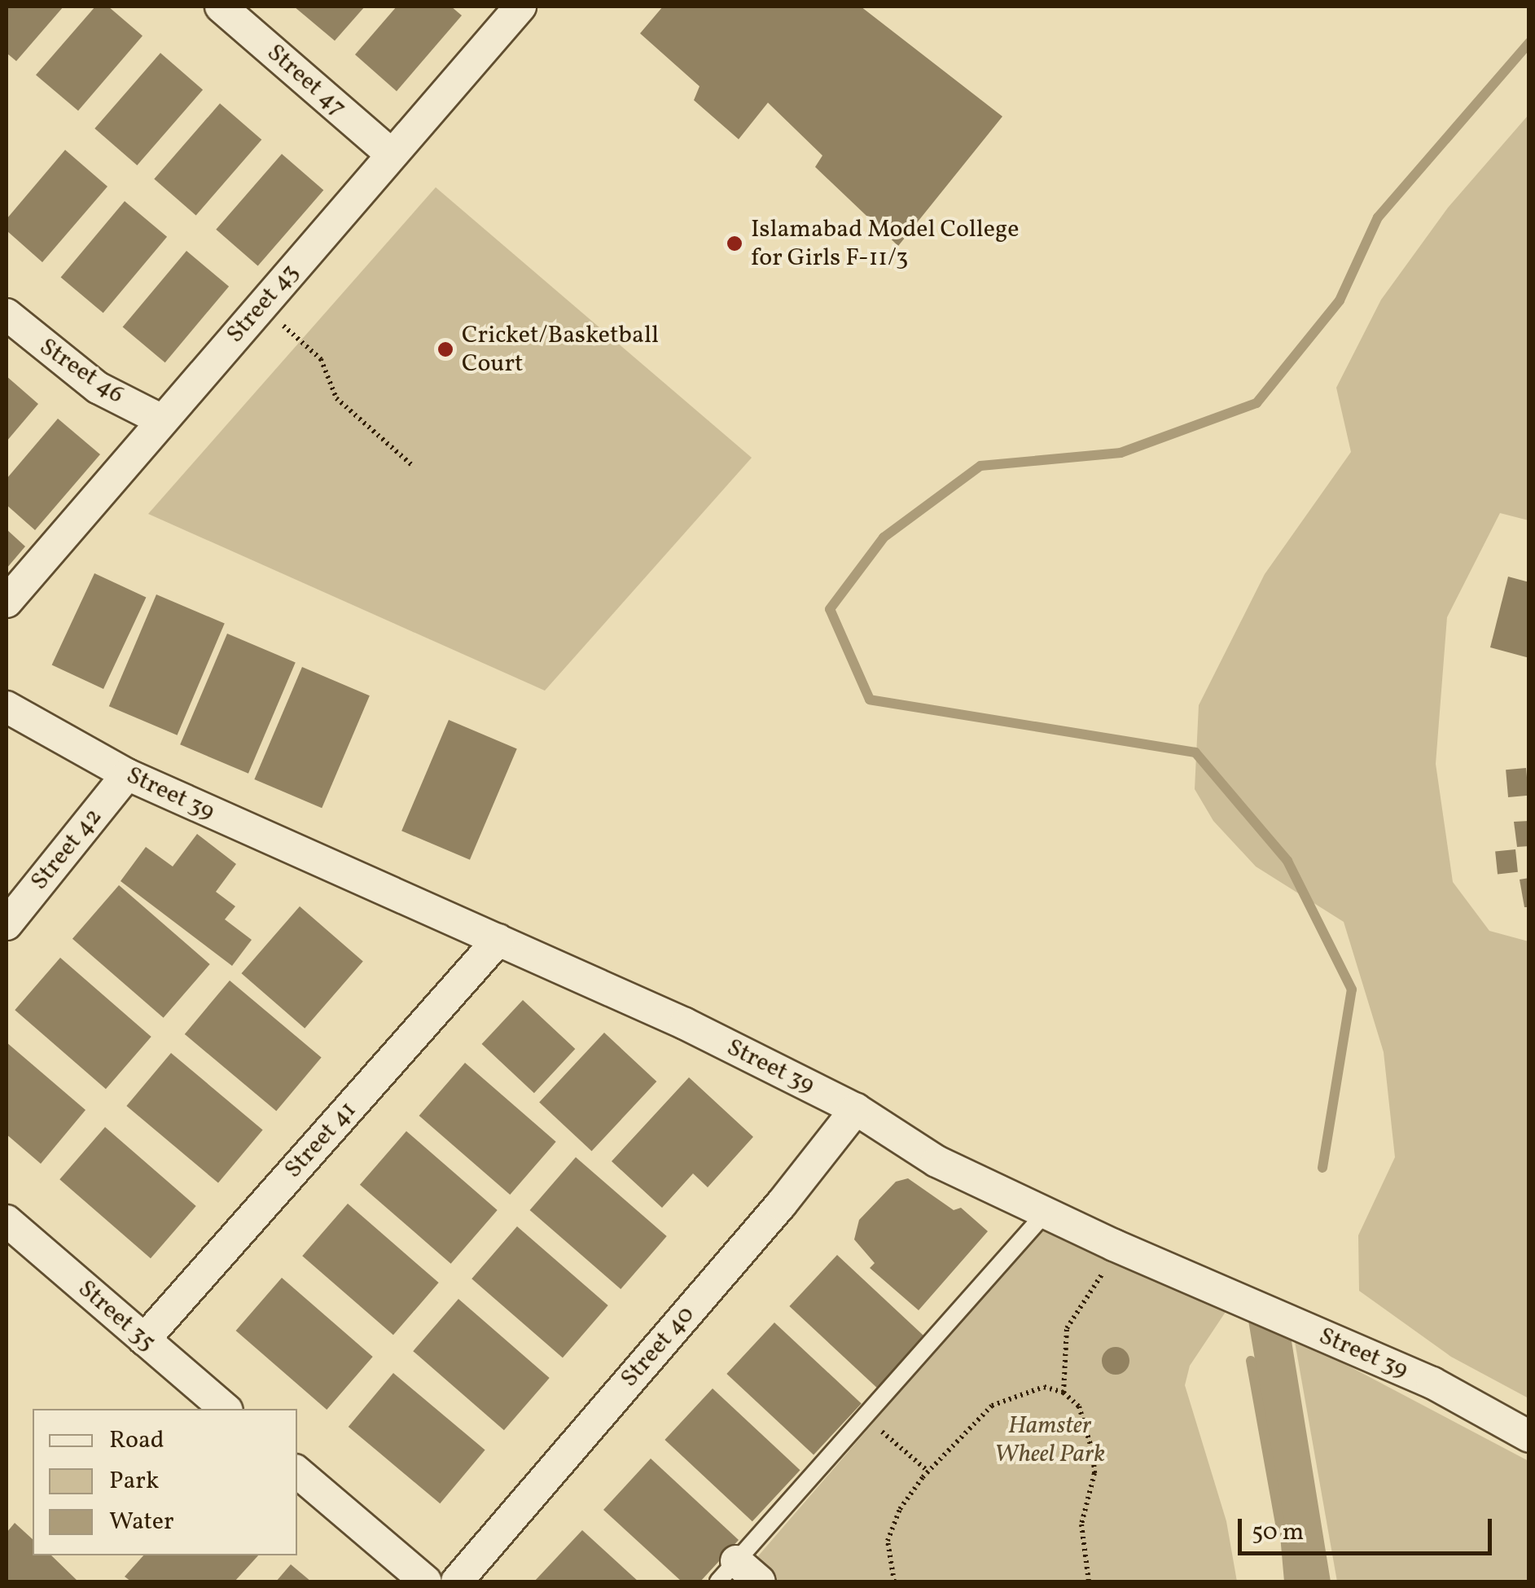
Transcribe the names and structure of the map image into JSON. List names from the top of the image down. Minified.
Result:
{"streets":{"street":["Street 47","Street 43","Street 46","Street 39","Street 42","Street 41","Street 35","Street 40"]},"crossings":[["Street 47","Street 43"],["Street 43","Street 46"],["Street 39","Street 42"],["Street 39","Street 41"],["Street 39","Street 40"],["Street 41","Street 35"]],"parks":["Hamster Wheel Park"],"places":["Islamabad Model College for Girls F-11/3","Cricket/Basketball Court"],"legend":["Road","Park","Water"],"scale_bar":"50 m"}
